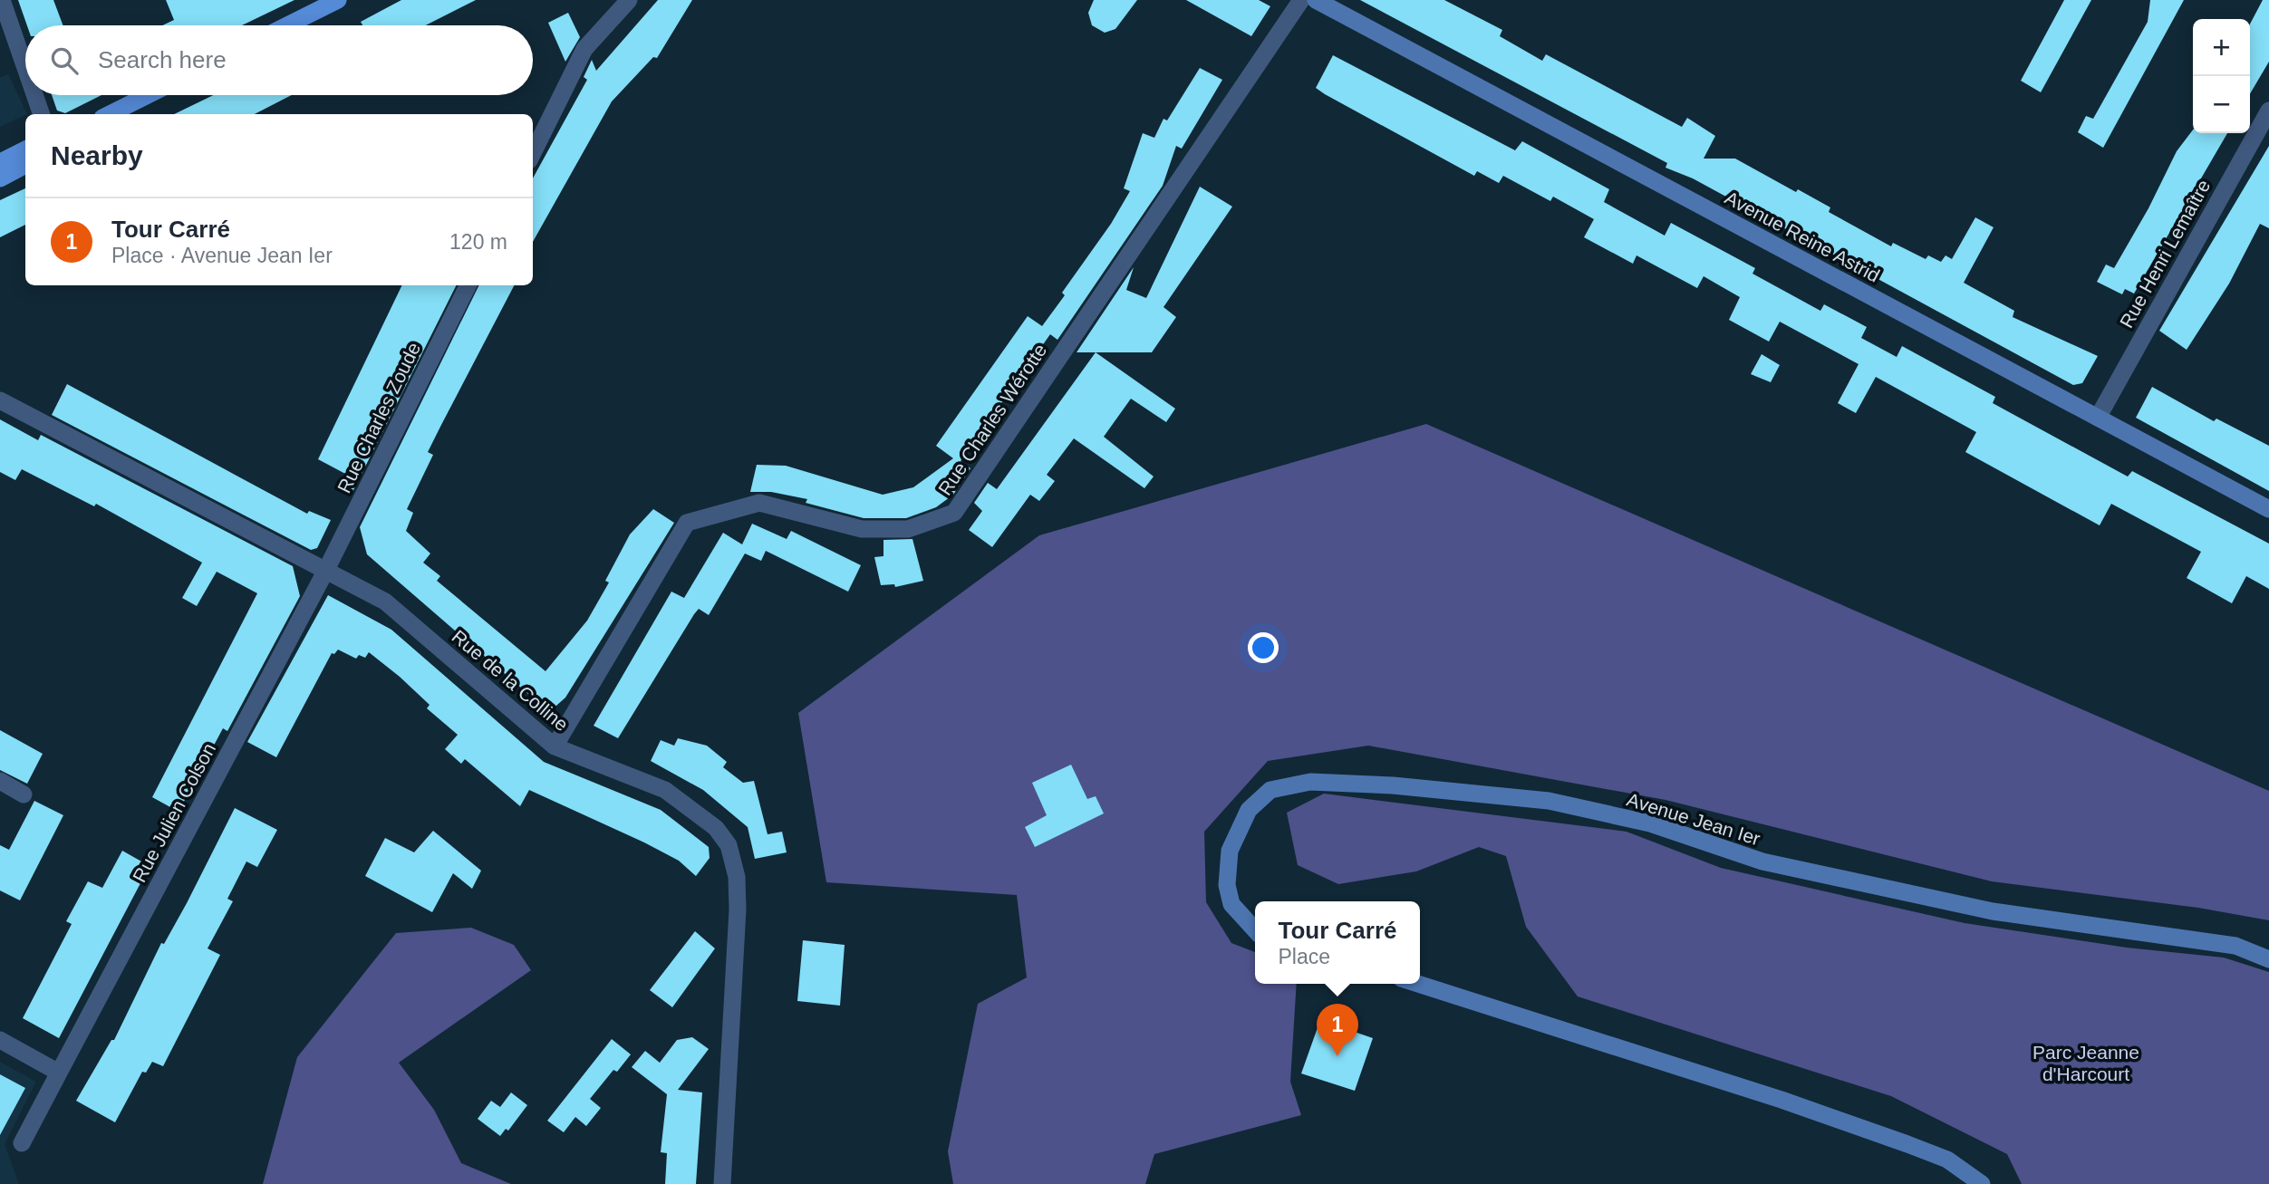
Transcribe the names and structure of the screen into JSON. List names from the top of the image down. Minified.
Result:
{"streets":{"main road":["Avenue Reine Astrid","Avenue Jean Ier"],"street":["Rue Henri Lemaître","Rue Charles Zoude","Rue Charles Wérotte","Rue de la Colline","Rue Julien Colson"]},"crossings":[["Avenue Reine Astrid","Rue Henri Lemaître"],["Rue Charles Zoude","Rue de la Colline"],["Rue Charles Zoude","Rue Julien Colson"],["Rue Charles Wérotte","Rue de la Colline"],["Rue de la Colline","Rue Julien Colson"]],"parks":["Parc Jeanne d'Harcourt"],"page":{"map_buttons":["+","−"],"search":"Search here","heading":"Nearby","list":[{"mark":"1","name":"Tour Carré","note":"Place · Avenue Jean Ier","value":"120 m"}],"popup":["Tour Carré","Place"],"pins":"1"}}
